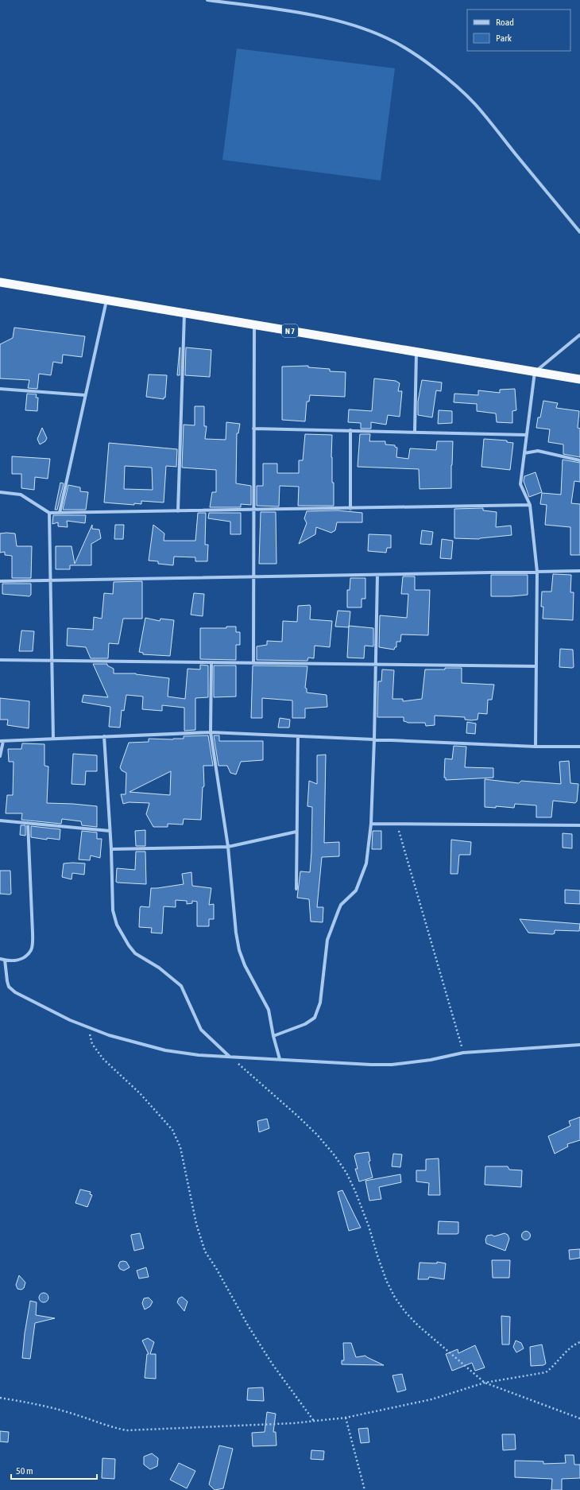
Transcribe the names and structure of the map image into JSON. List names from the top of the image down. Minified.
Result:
{"streets":{"highway":["N 7"]},"legend":["Road","Park"],"scale_bar":"50 m"}
